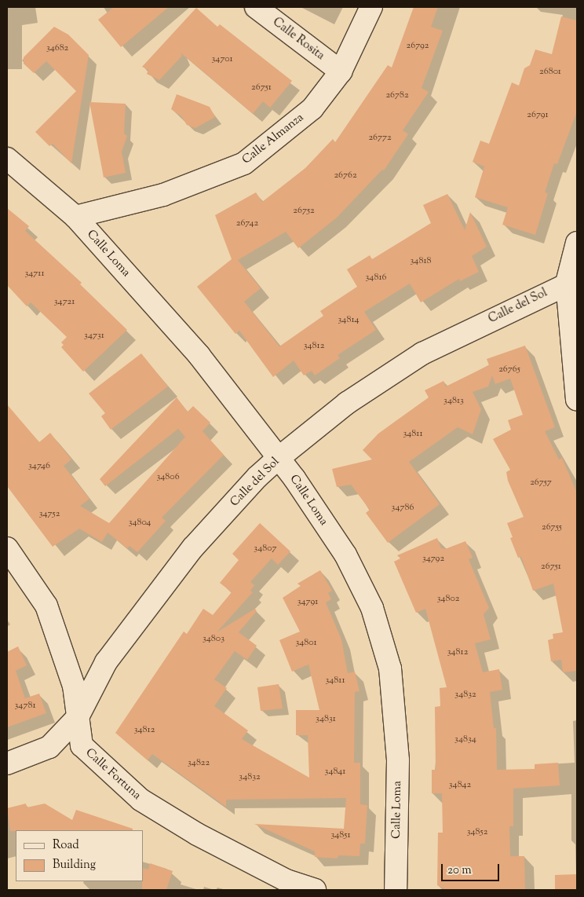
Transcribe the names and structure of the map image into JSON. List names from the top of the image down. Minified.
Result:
{"streets":{"street":["Calle Rosita","Calle Almanza","Calle Loma","Calle del Sol","Calle Fortuna"]},"crossings":[["Calle Rosita","Calle Almanza"],["Calle Almanza","Calle Loma"],["Calle Loma","Calle del Sol"],["Calle del Sol","Calle Fortuna"]],"house_numbers":["26792","34682","34701","26801","26751","26782","26791","26772","26762","26752","26742","34818","34711","34816","34721","34814","34731","34812","26765","34813","34811","34746","34806","26757","34786","34752","34804","26755","34807","34792","26751","34802","34791","34803","34801","34812","34811","34832","34781","34831","34812","34834","34822","34841","34832","34842","34852","34851"],"legend":["Road","Building"],"scale_bar":"20 m"}
